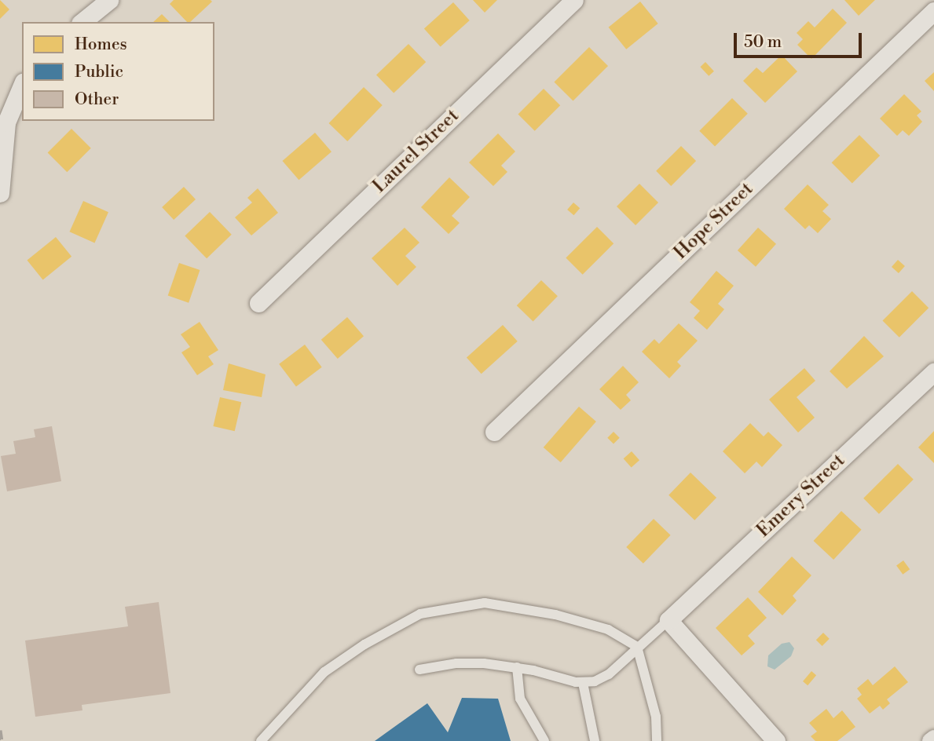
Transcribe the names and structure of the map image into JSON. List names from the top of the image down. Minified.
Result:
{"streets":{"street":["Laurel Street","Hope Street","Emery Street"]},"legend":["Homes","Public","Other"],"scale_bar":"50 m"}
